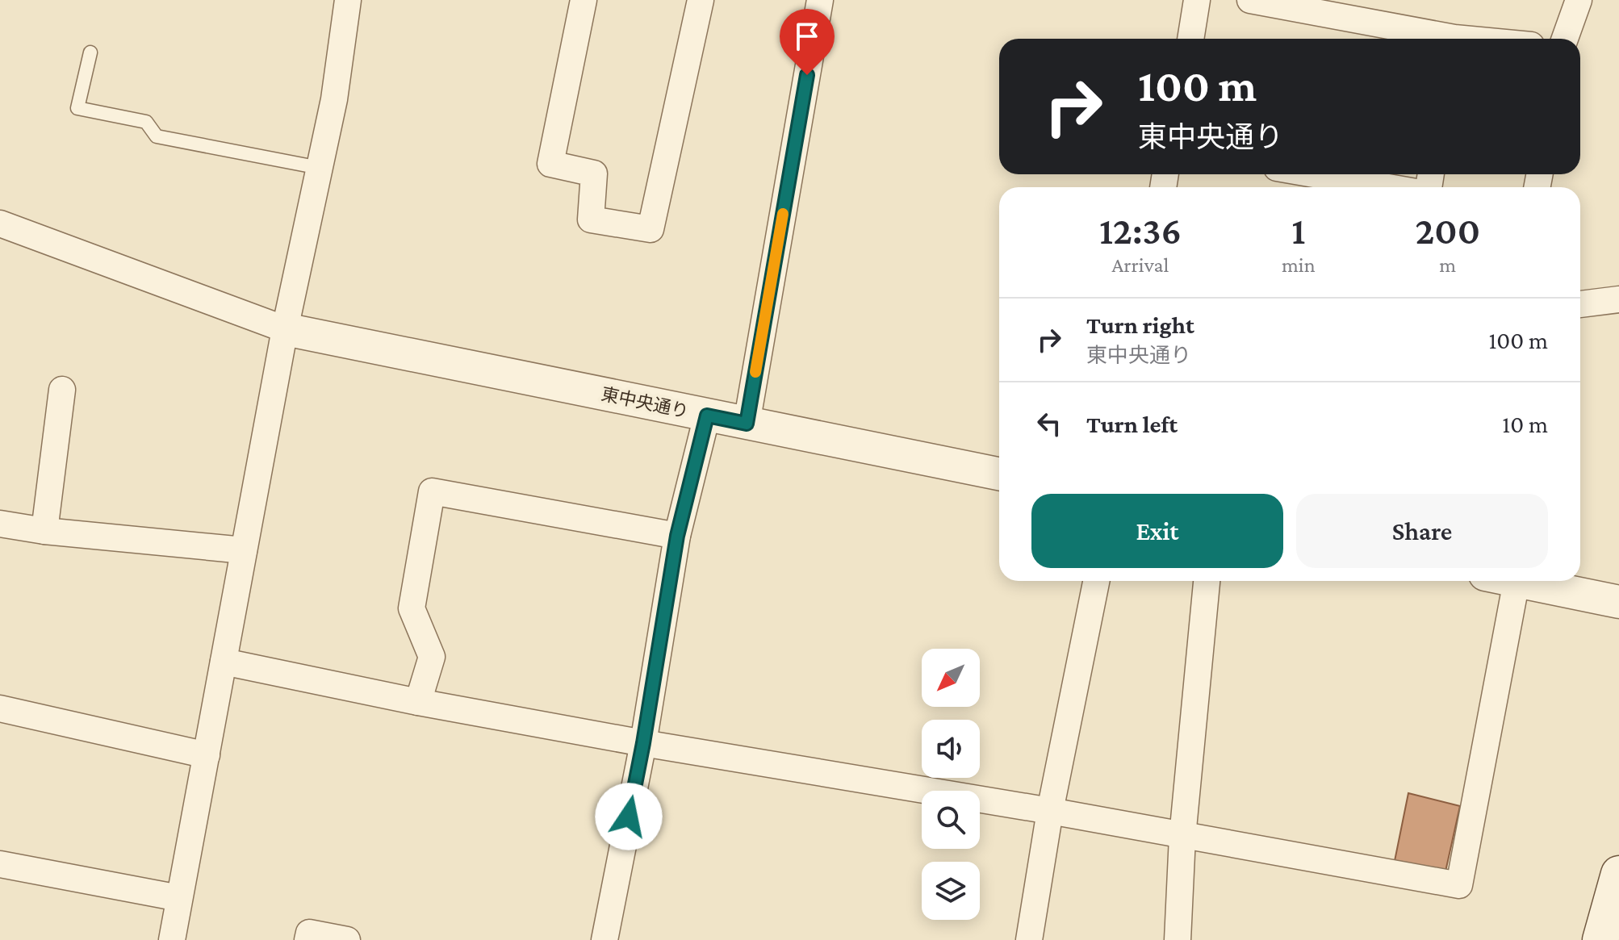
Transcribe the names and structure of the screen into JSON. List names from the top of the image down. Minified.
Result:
{"streets":{"street":["東中央通り"]},"north":"bottom left","page":{"turn":["100 m","東中央通り"],"eta":["12:36","Arrival","1","min","200","m"],"list":[{"name":"Turn right","note":"東中央通り","value":"100 m"},{"name":"Turn left","value":"10 m"}],"buttons":["Exit","Share"]}}
